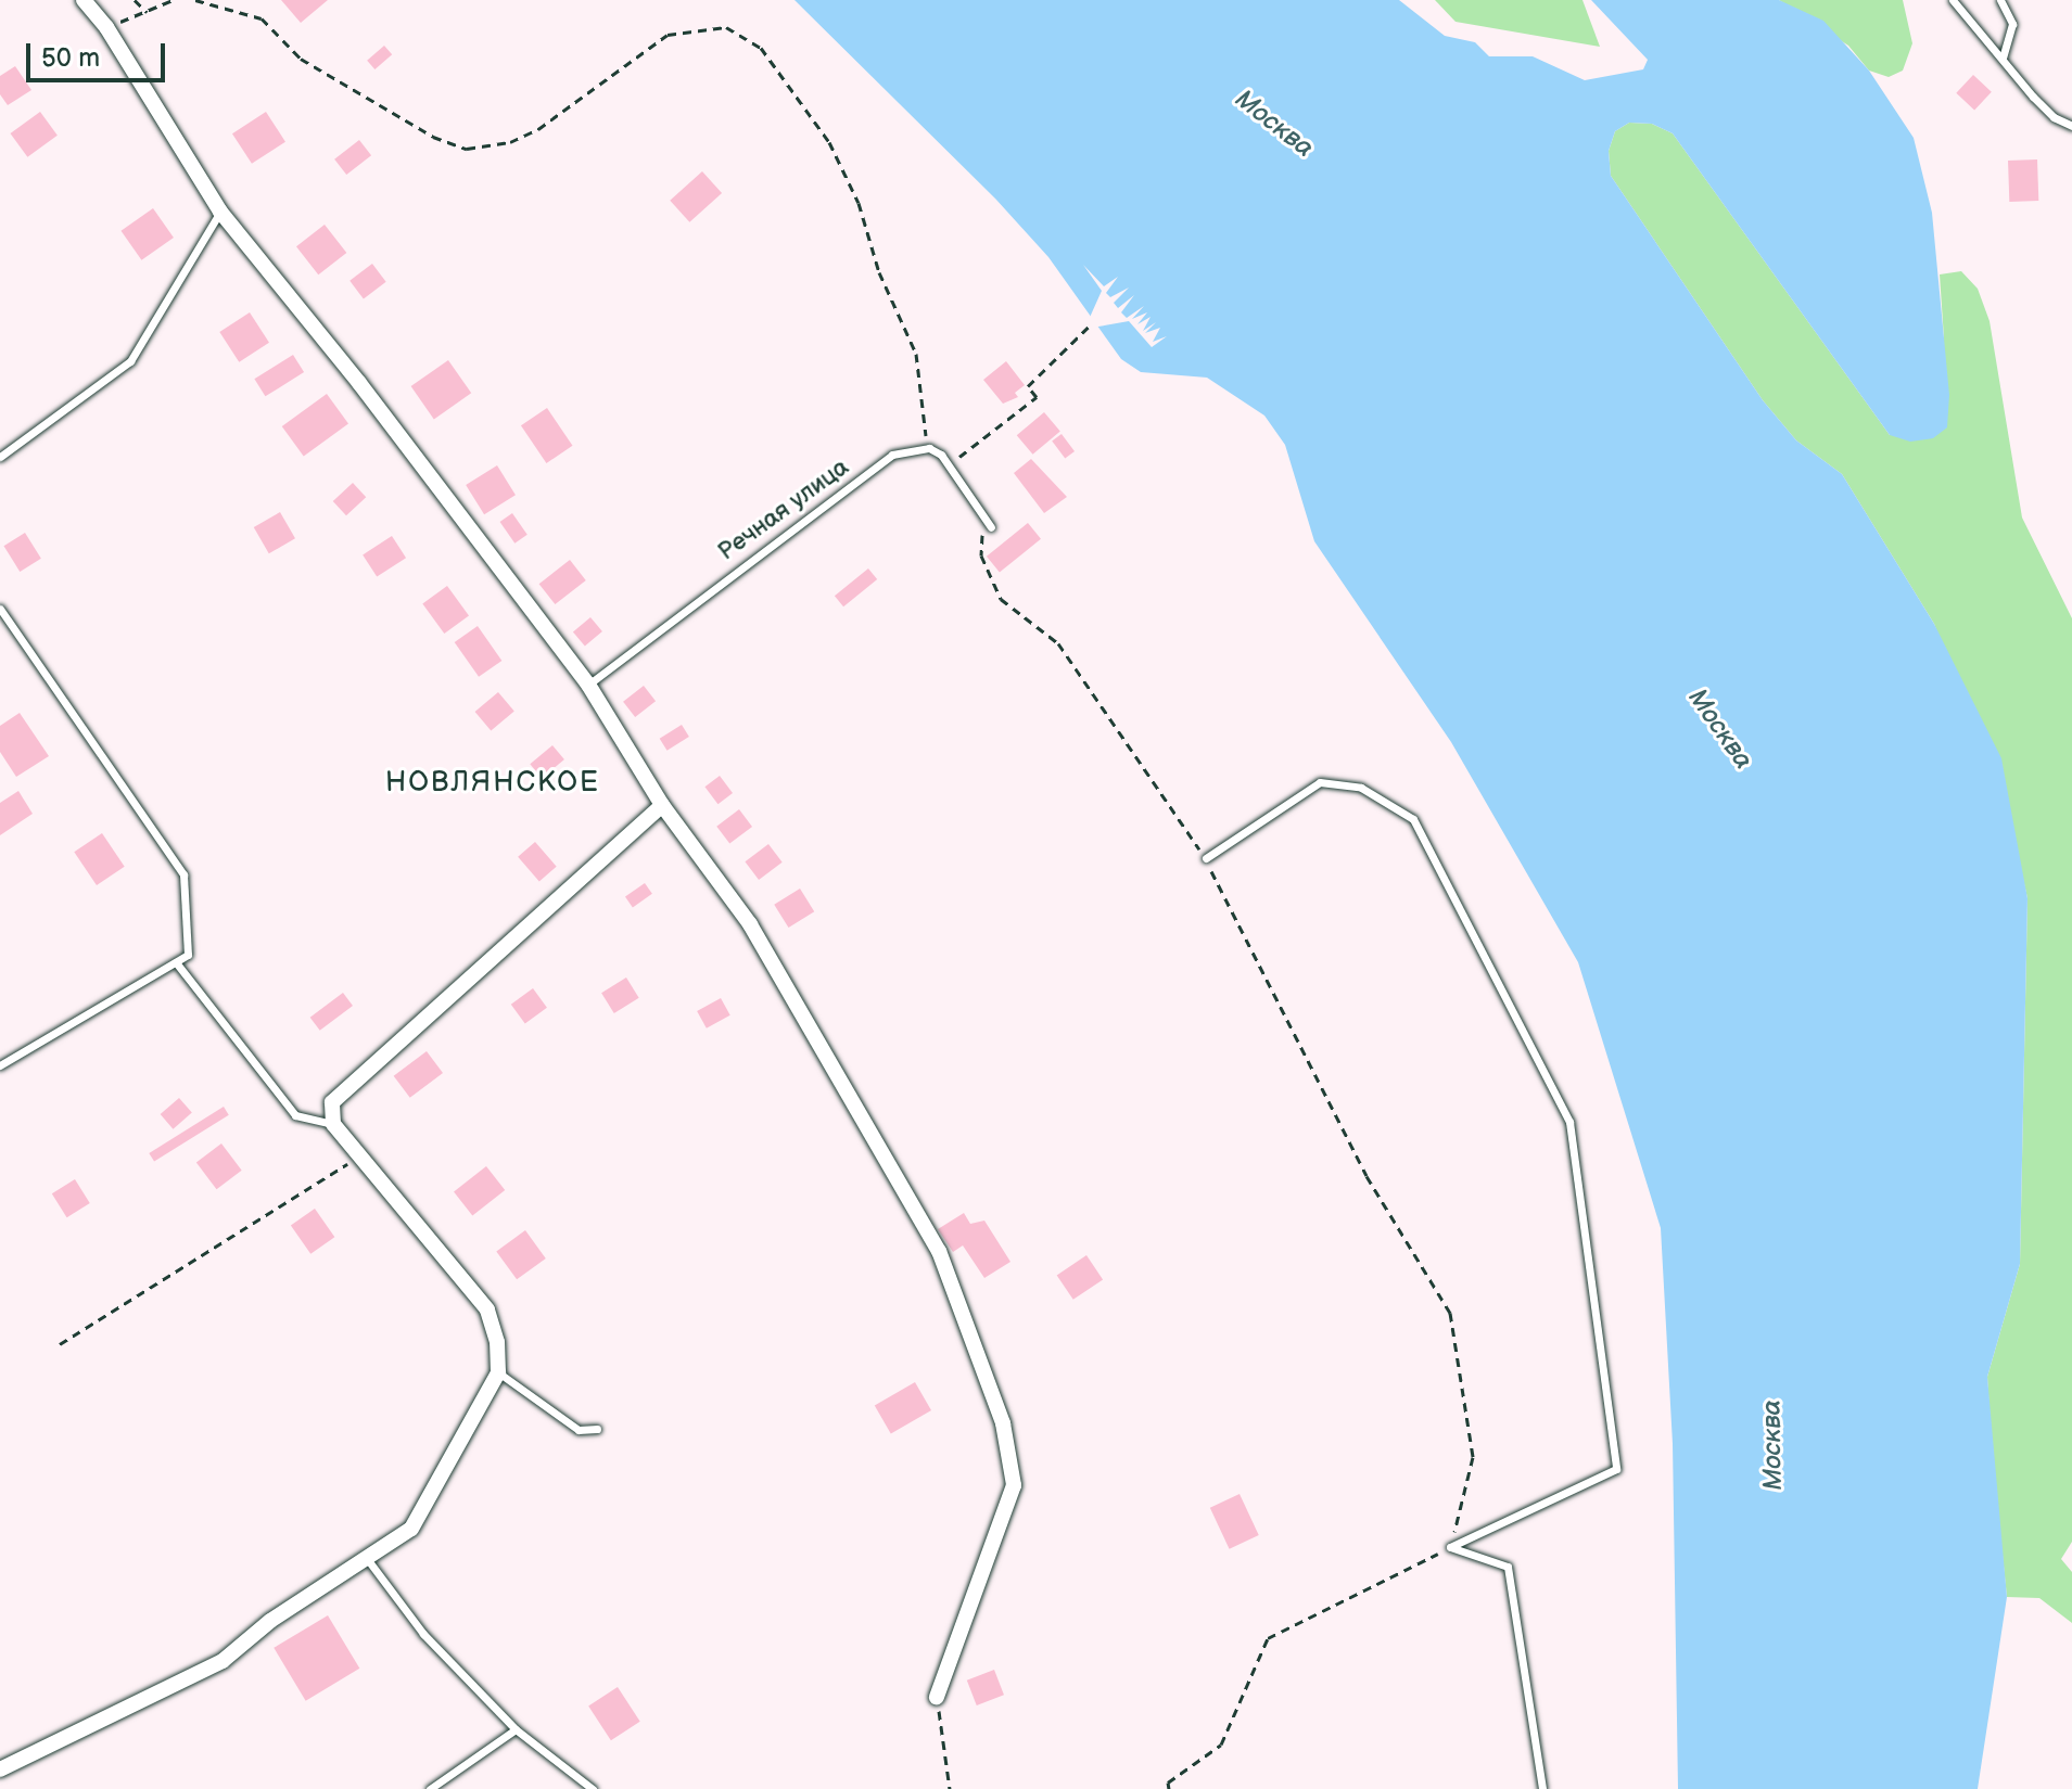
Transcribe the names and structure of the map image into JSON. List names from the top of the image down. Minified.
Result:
{"streets":{"lane":["Речная улица"]},"districts":["НОВЛЯНСКОЕ"],"water":["Москва"],"scale_bar":"50 m"}
